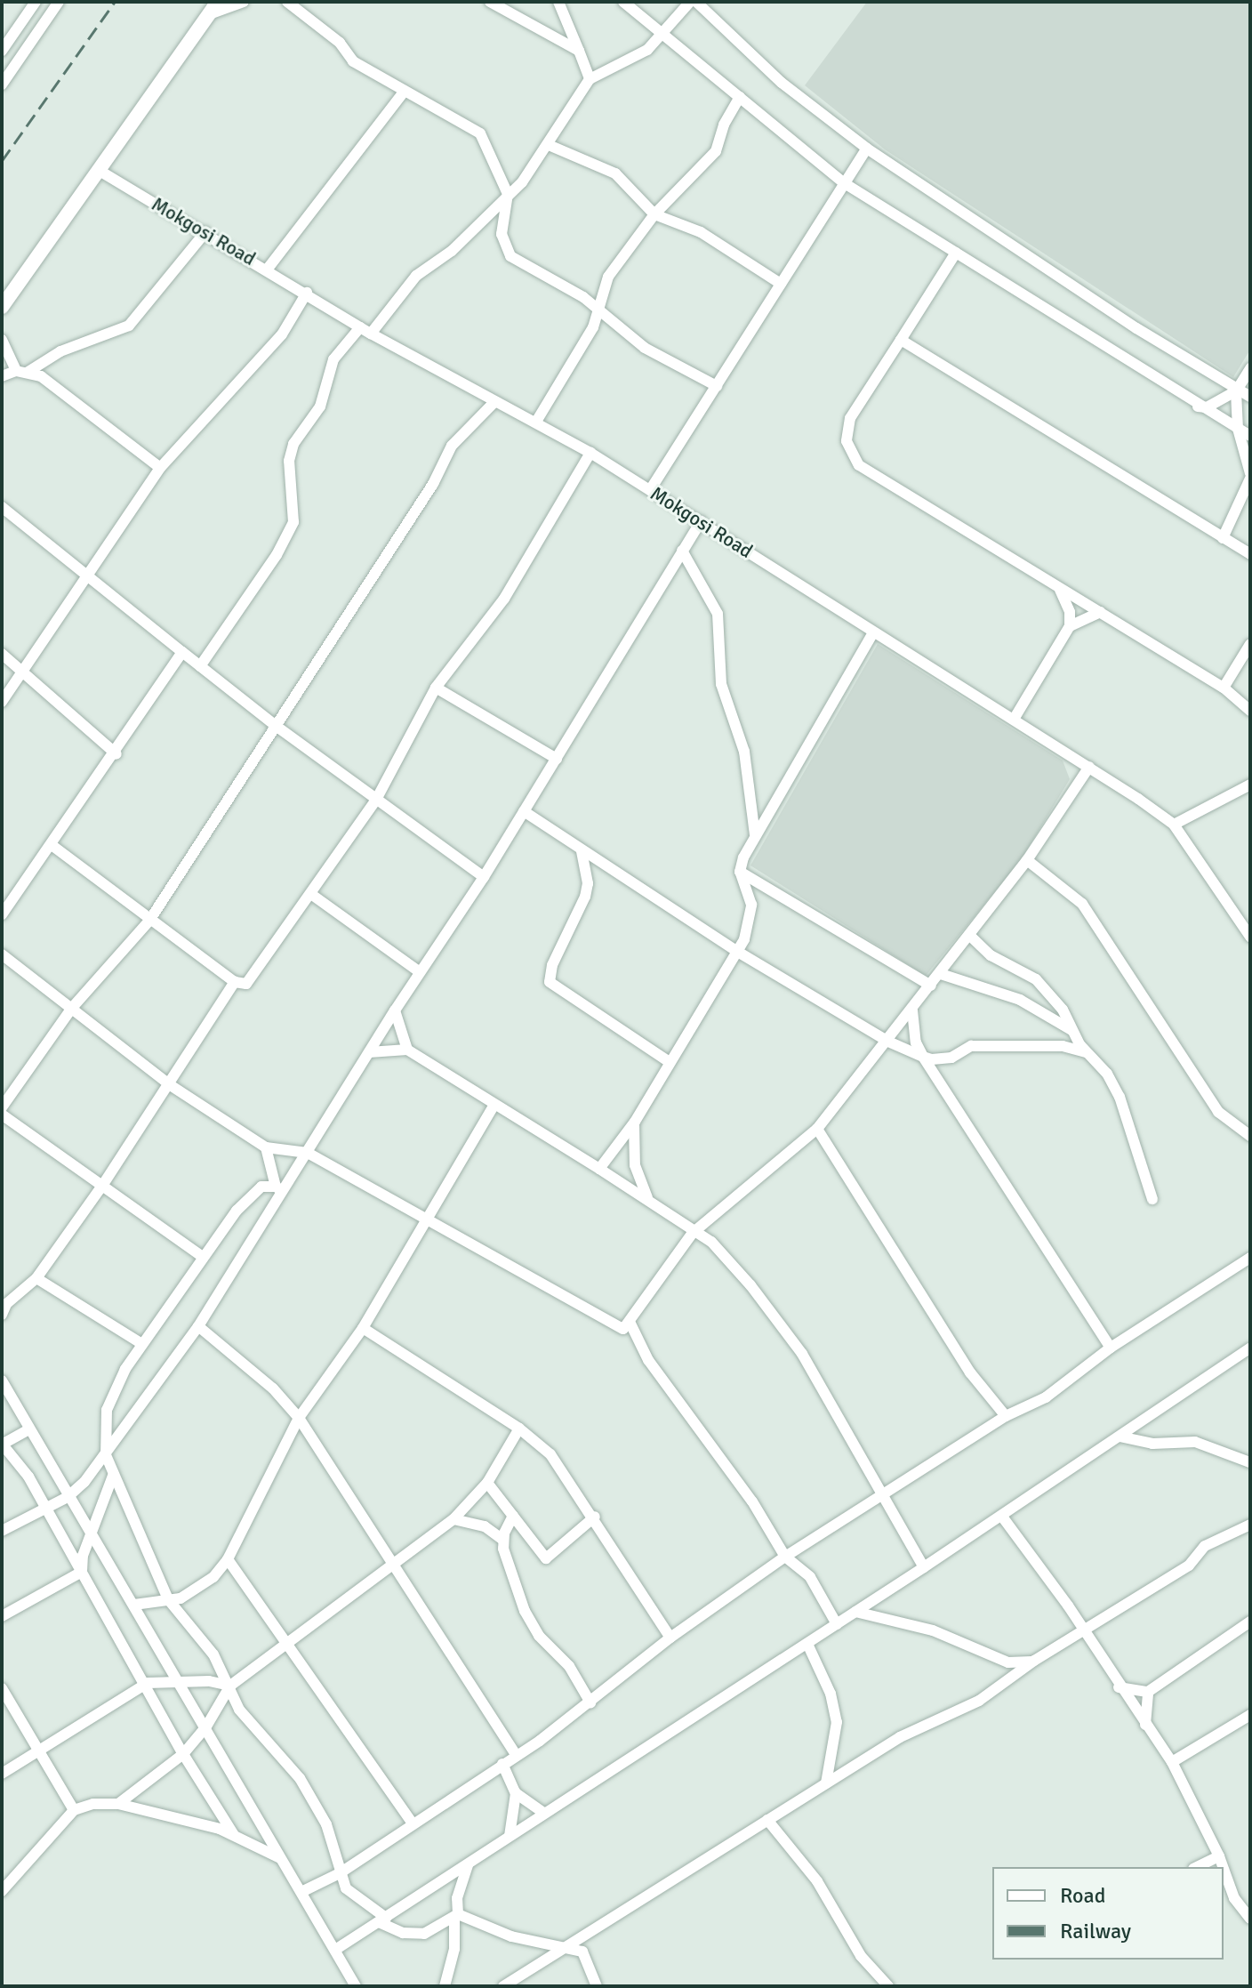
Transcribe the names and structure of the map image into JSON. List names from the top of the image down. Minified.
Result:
{"streets":{"street":["Mokgosi Road"]},"legend":["Road","Railway"]}
